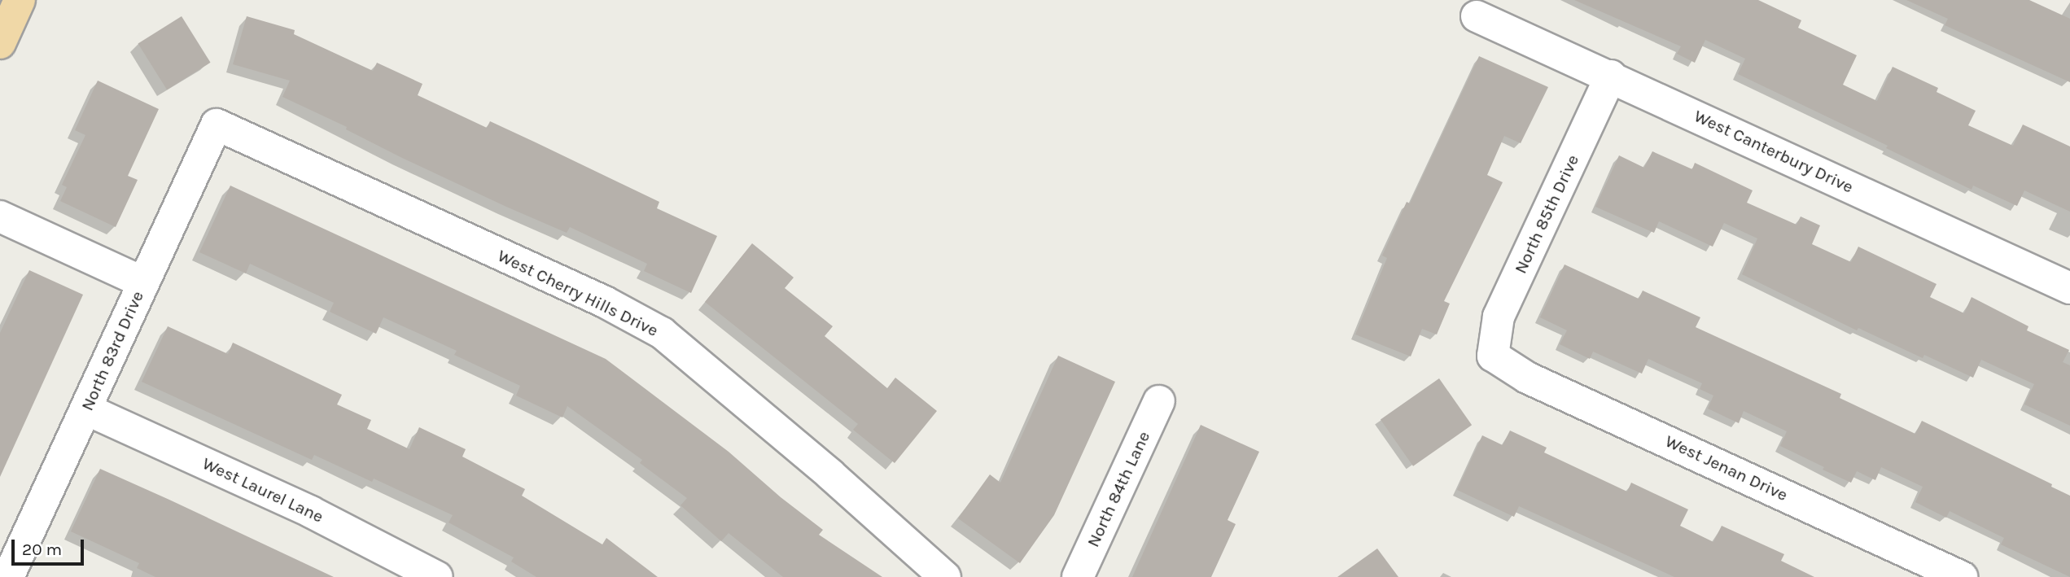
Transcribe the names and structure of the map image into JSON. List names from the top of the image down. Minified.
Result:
{"streets":{"street":["West Canterbury Drive","North 85th Drive","West Cherry Hills Drive","North 83rd Drive","West Jenan Drive","North 84th Lane","West Laurel Lane"]},"crossings":[["West Canterbury Drive","North 85th Drive"],["North 85th Drive","West Jenan Drive"],["West Cherry Hills Drive","North 83rd Drive"],["North 83rd Drive","West Laurel Lane"]],"scale_bar":"20 m"}
